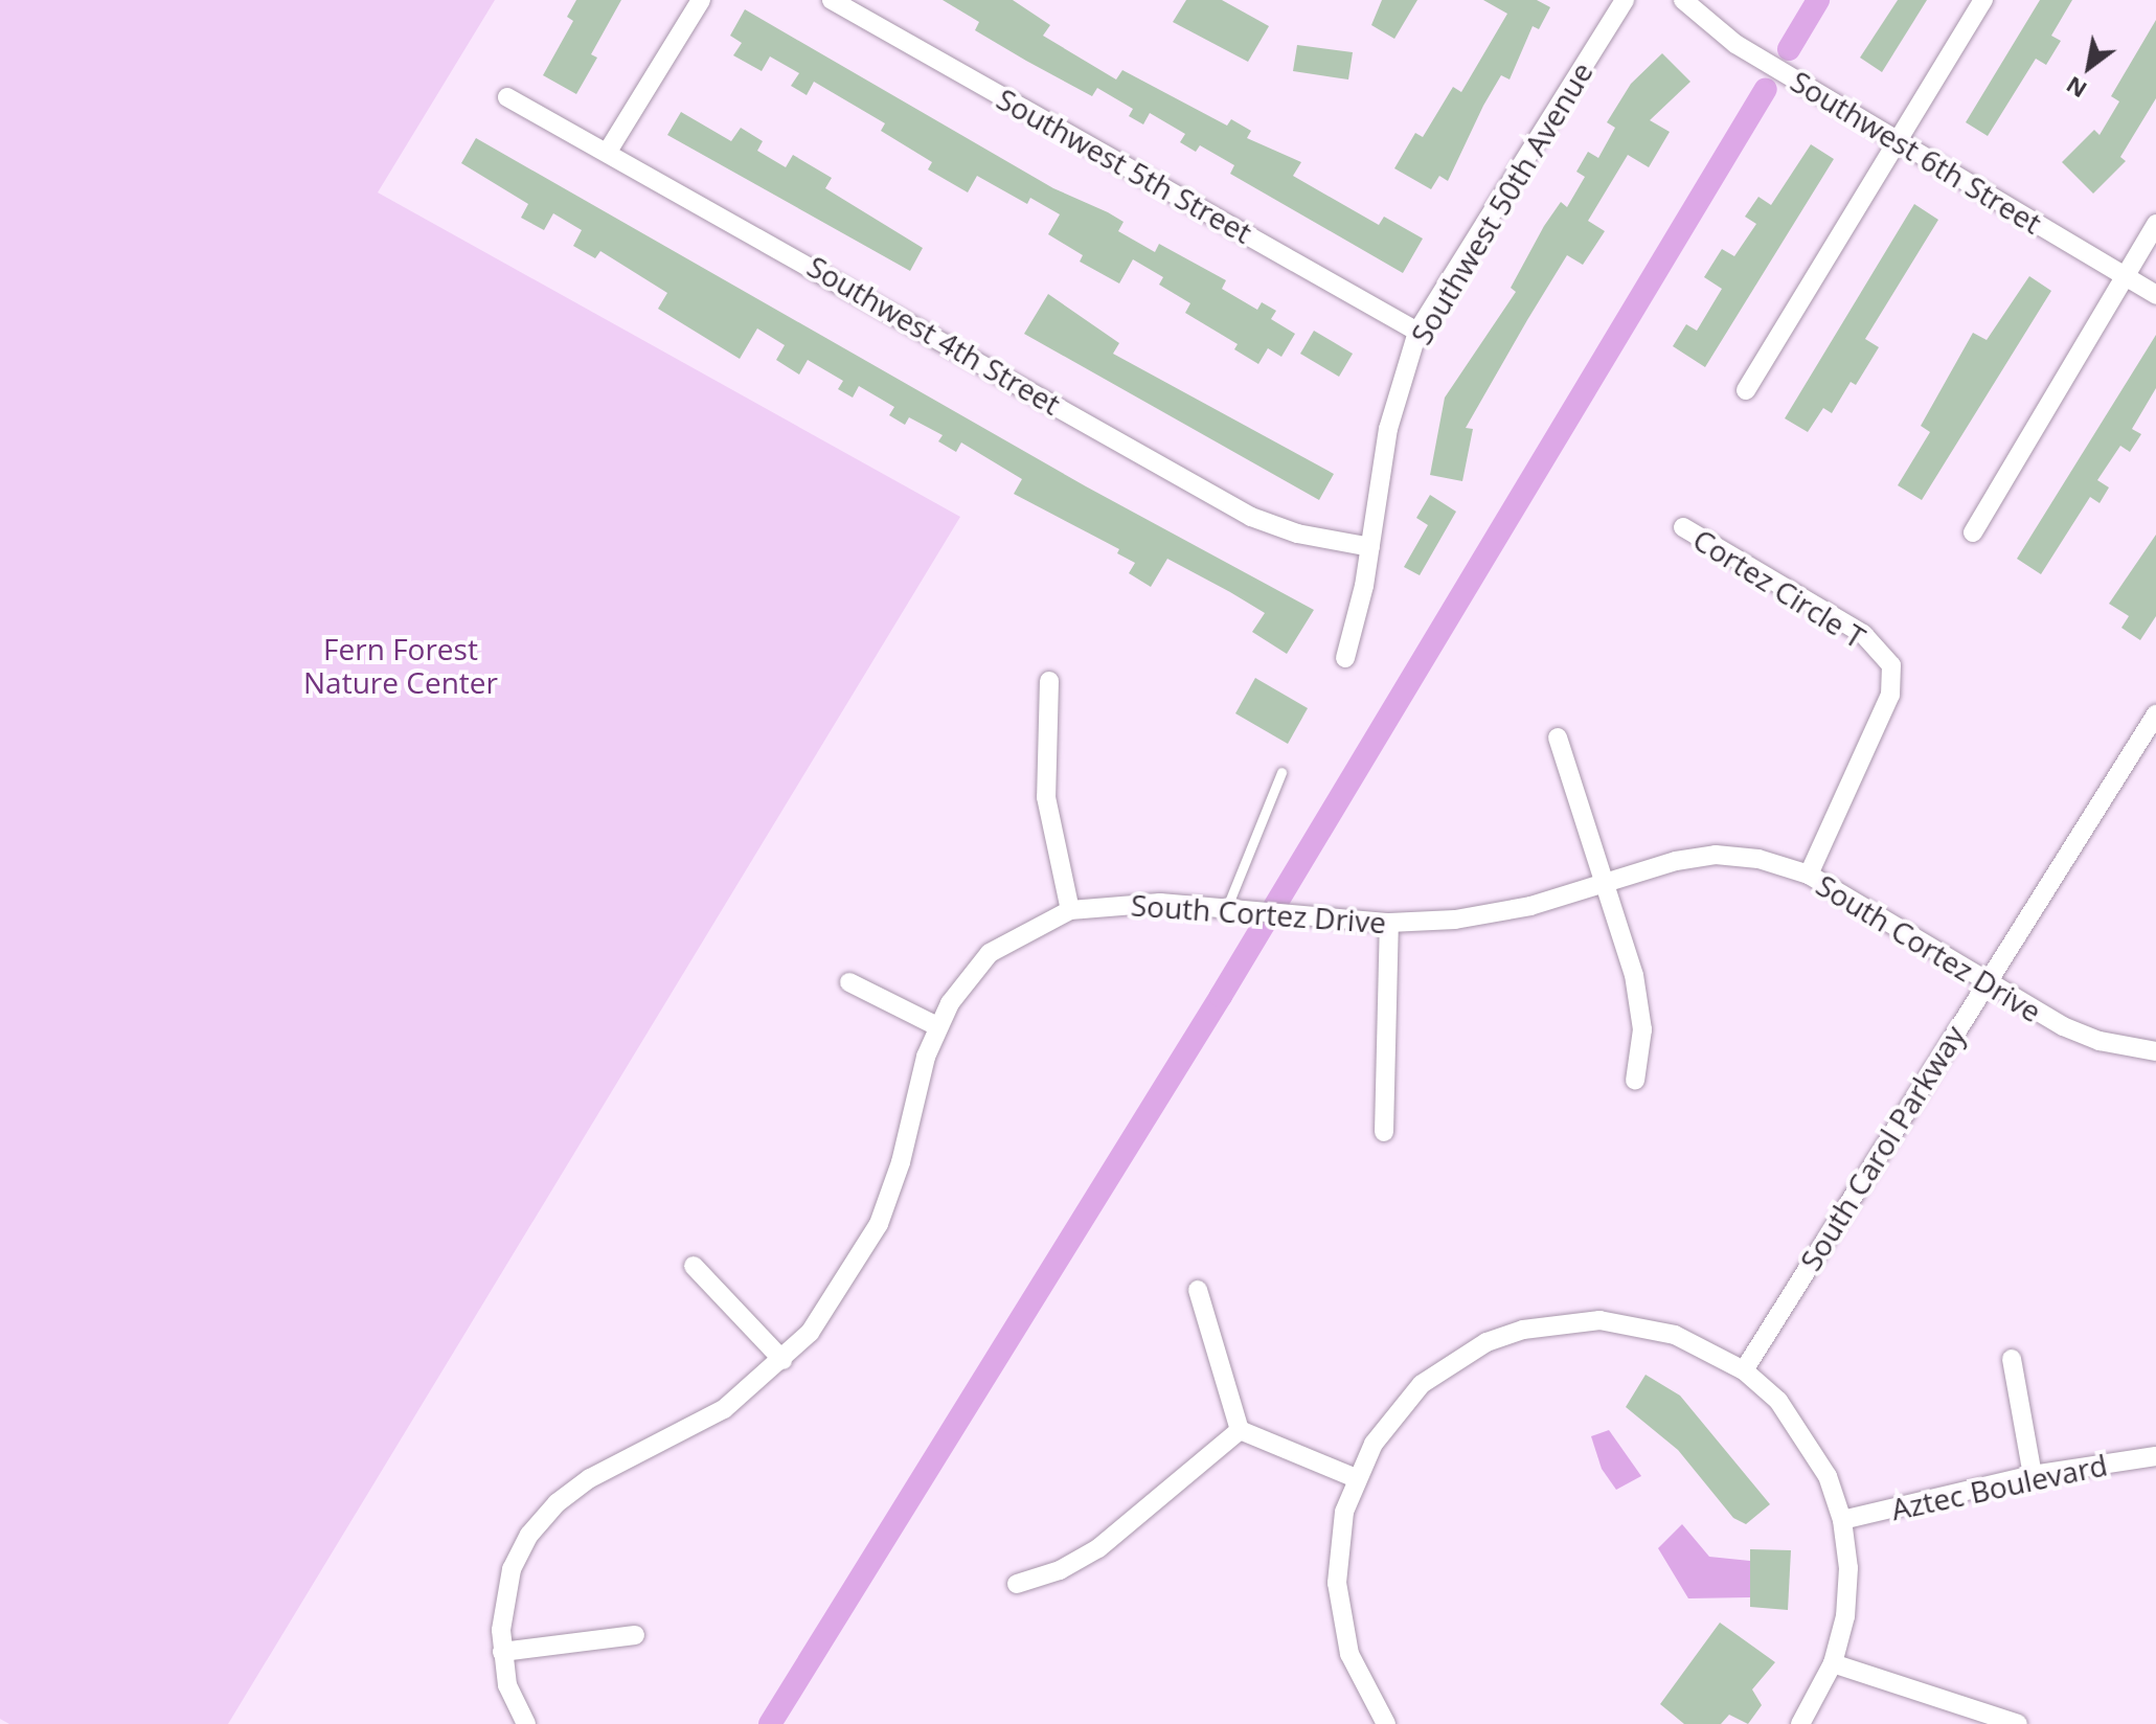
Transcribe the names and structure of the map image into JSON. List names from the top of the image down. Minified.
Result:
{"streets":{"street":["Southwest 6th Street","Southwest 5th Street","Southwest 50th Avenue","Southwest 4th Street","Cortez Circle T","South Cortez Drive","South Carol Parkway","Aztec Boulevard"]},"crossings":[["Southwest 5th Street","Southwest 50th Avenue"],["Southwest 50th Avenue","Southwest 4th Street"],["Cortez Circle T","South Cortez Drive"],["South Cortez Drive","South Carol Parkway"]],"parks":["Fern Forest Nature Center"],"north":"bottom left"}
